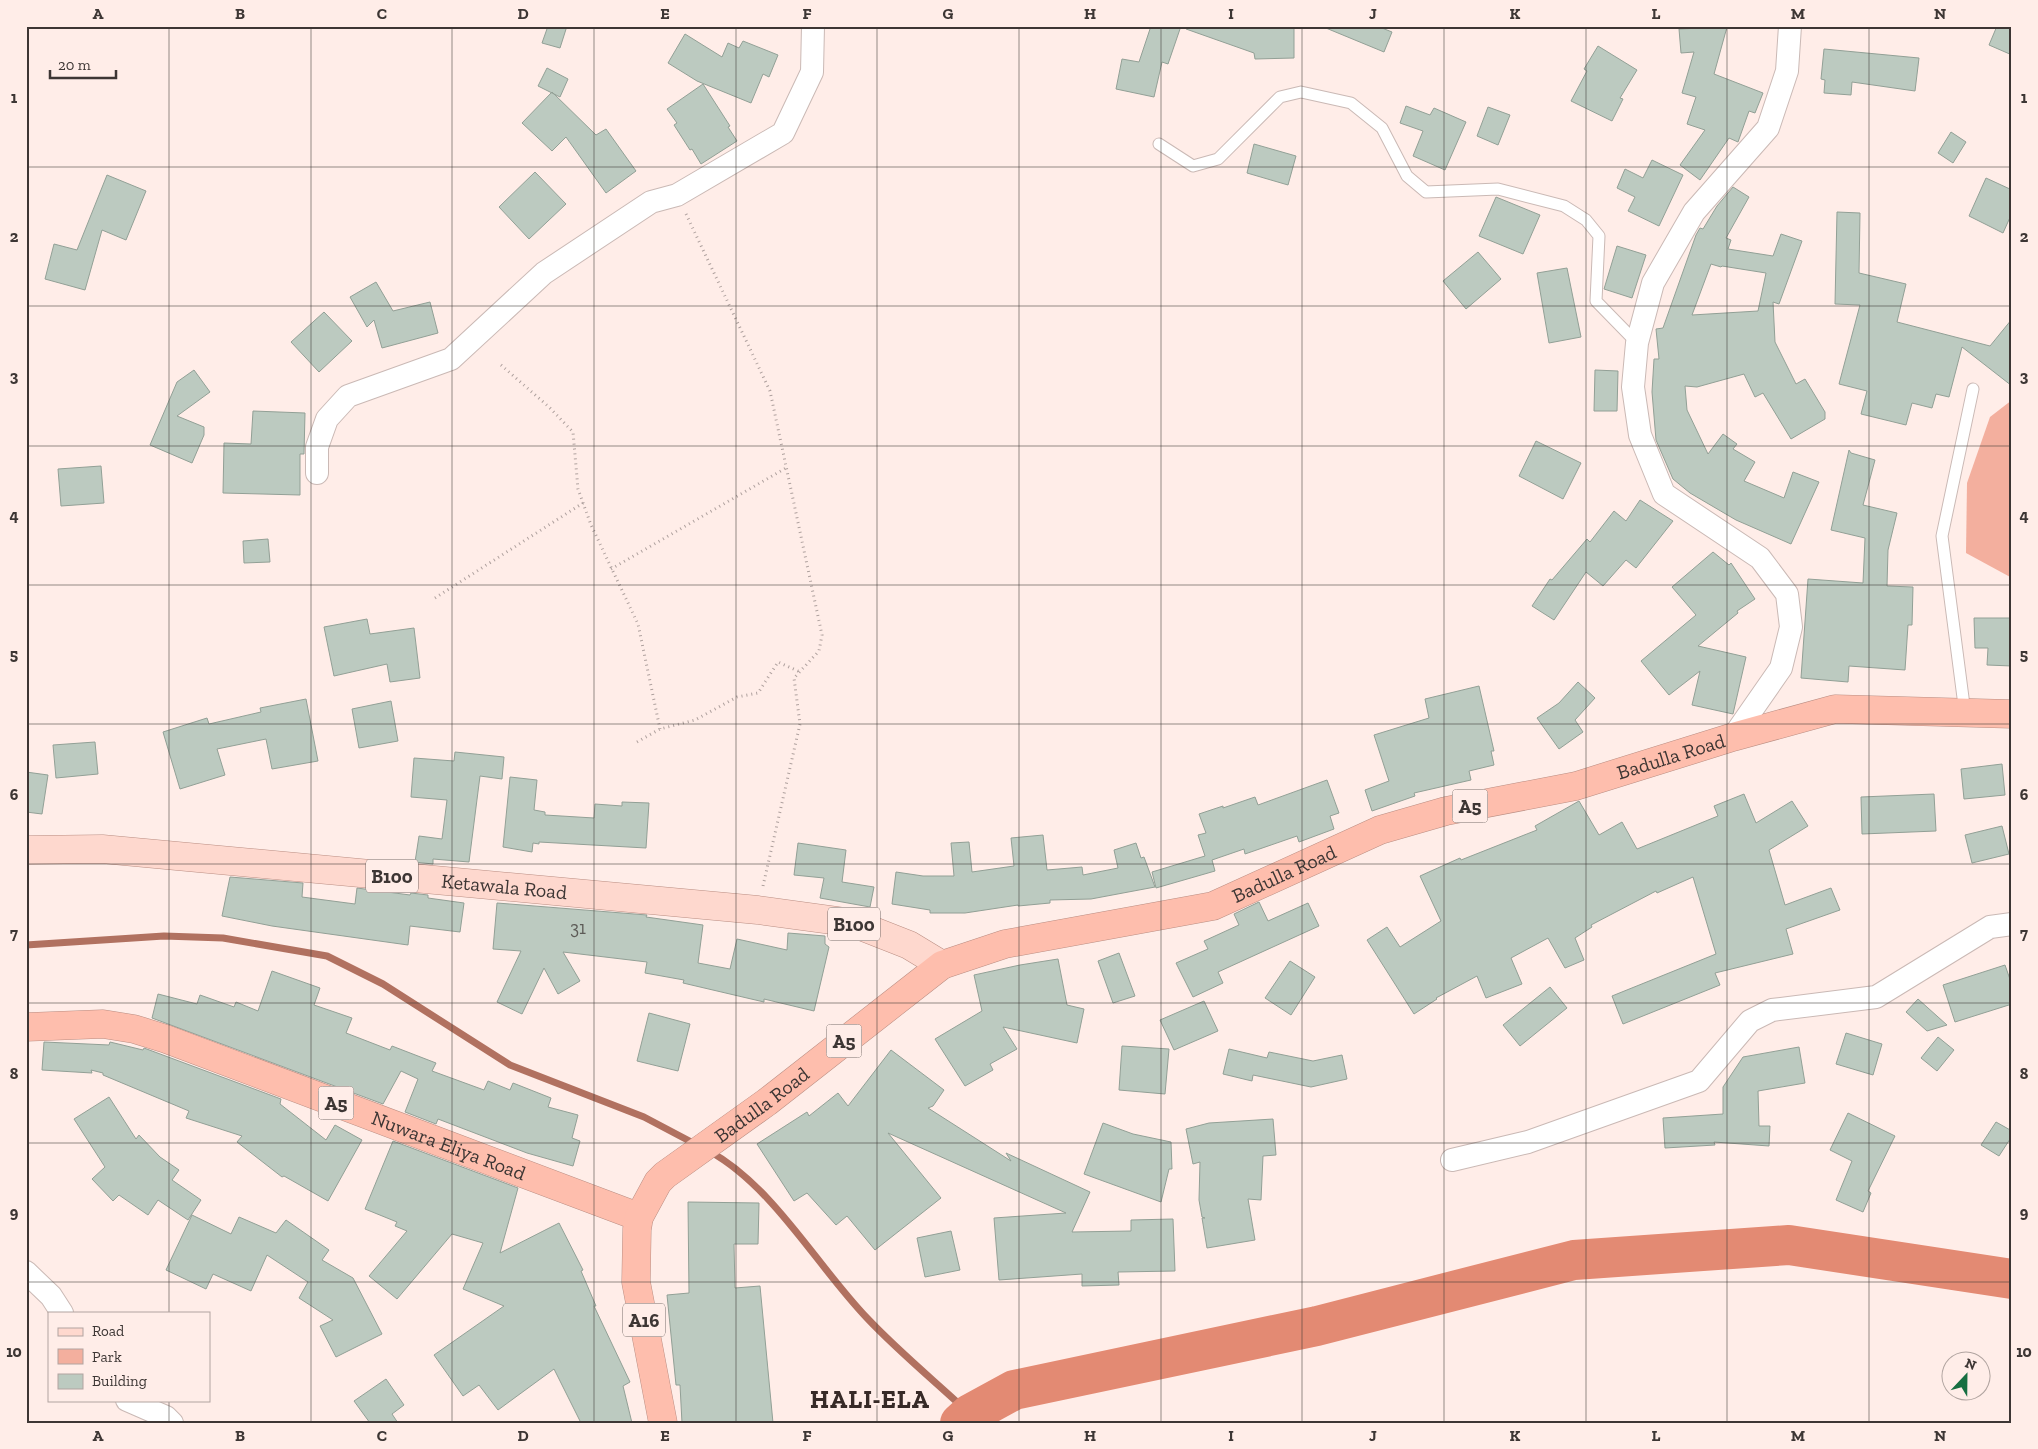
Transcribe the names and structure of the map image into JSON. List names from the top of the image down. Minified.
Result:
{"streets":{"highway":["Badulla Road","A5","Nuwara Eliya Road","A16"],"main road":["B100","Ketawala Road"]},"crossings":[["Badulla Road","Ketawala Road"],["Badulla Road","Nuwara Eliya Road"],["Badulla Road","A16"],["Nuwara Eliya Road","A16"]],"districts":["HALI-ELA"],"house_numbers":["31"],"legend":["Road","Park","Building"],"scale_bar":"20 m","north":"top","grid":{"columns":["A","B","C","D","E","F","G","H","I","J","K","L","M","N"],"rows":["1","2","3","4","5","6","7","8","9","10"]}}
